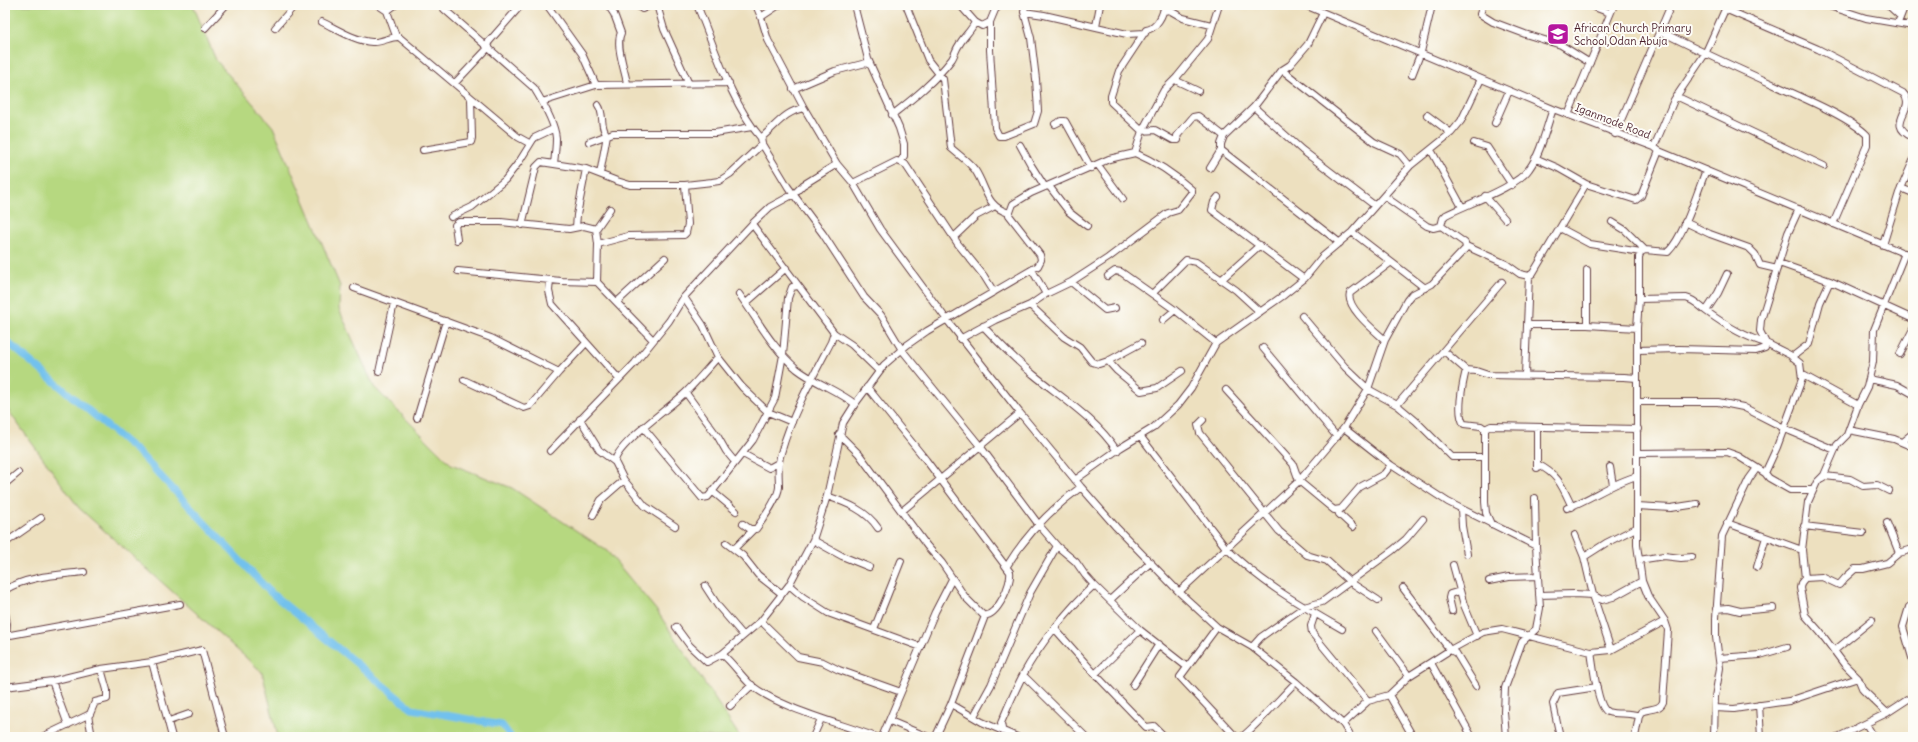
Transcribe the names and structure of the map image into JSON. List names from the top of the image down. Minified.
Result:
{"streets":{"street":["Iganmode Road"]},"places":{"school or university":["African Church Primary School,Odan Abuja"]}}
